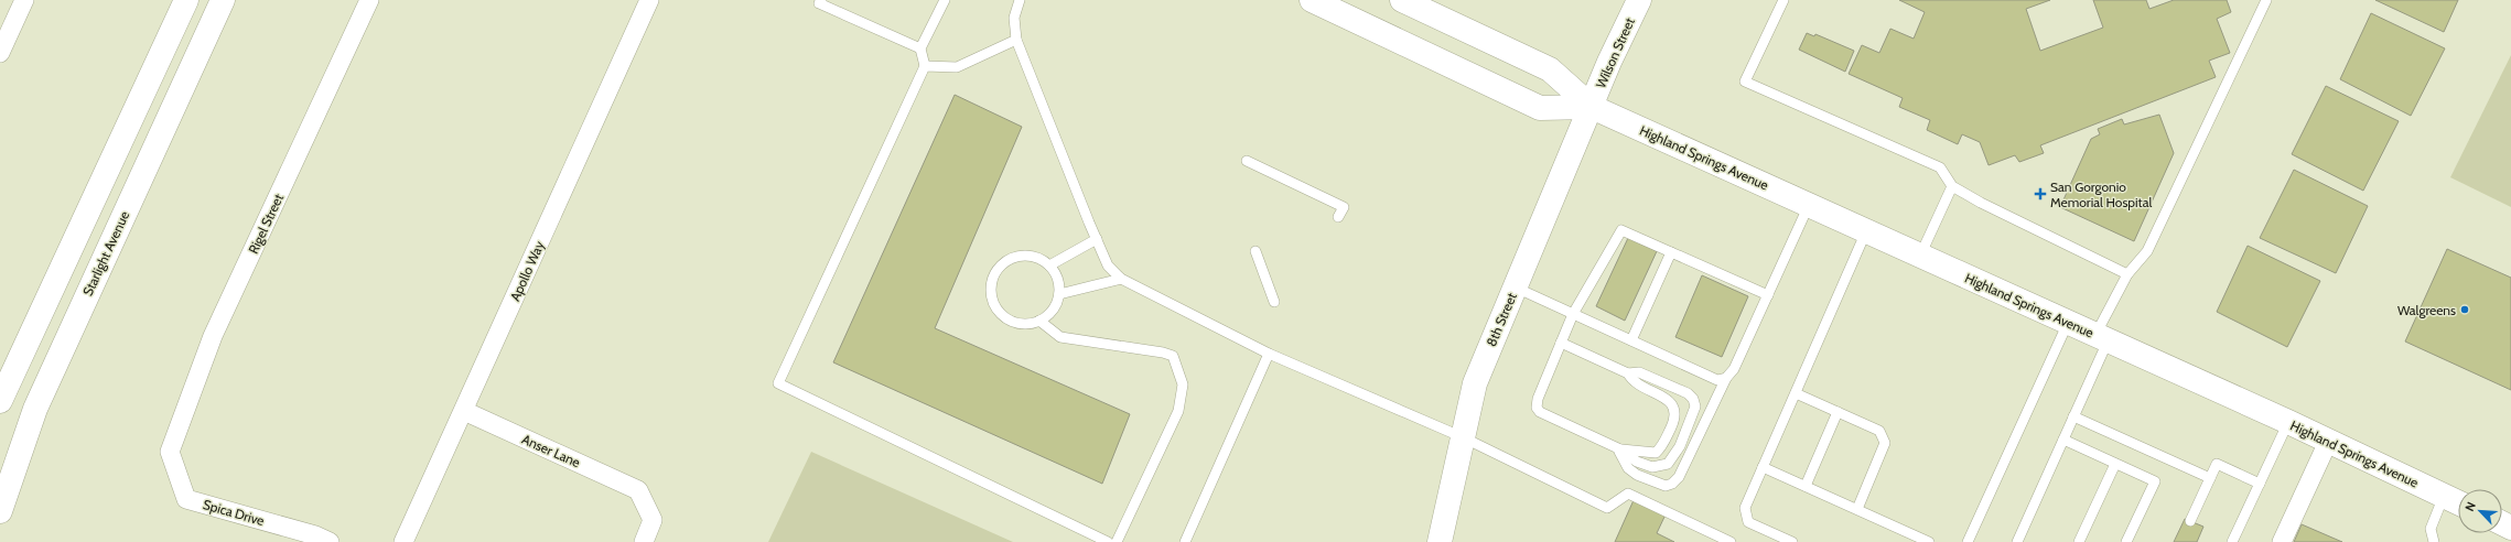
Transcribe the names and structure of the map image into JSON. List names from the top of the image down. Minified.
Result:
{"streets":{"street":["Wilson Street","Highland Springs Avenue","Rigel Street","Starlight Avenue","Apollo Way","8th Street","Anser Lane","Spica Drive"]},"crossings":[["Wilson Street","Highland Springs Avenue"],["Wilson Street","8th Street"],["Highland Springs Avenue","8th Street"],["Rigel Street","Spica Drive"],["Apollo Way","Anser Lane"]],"places":{"health":["San Gorgonio Memorial Hospital"],"other":["Walgreens"]},"north":"top left"}
